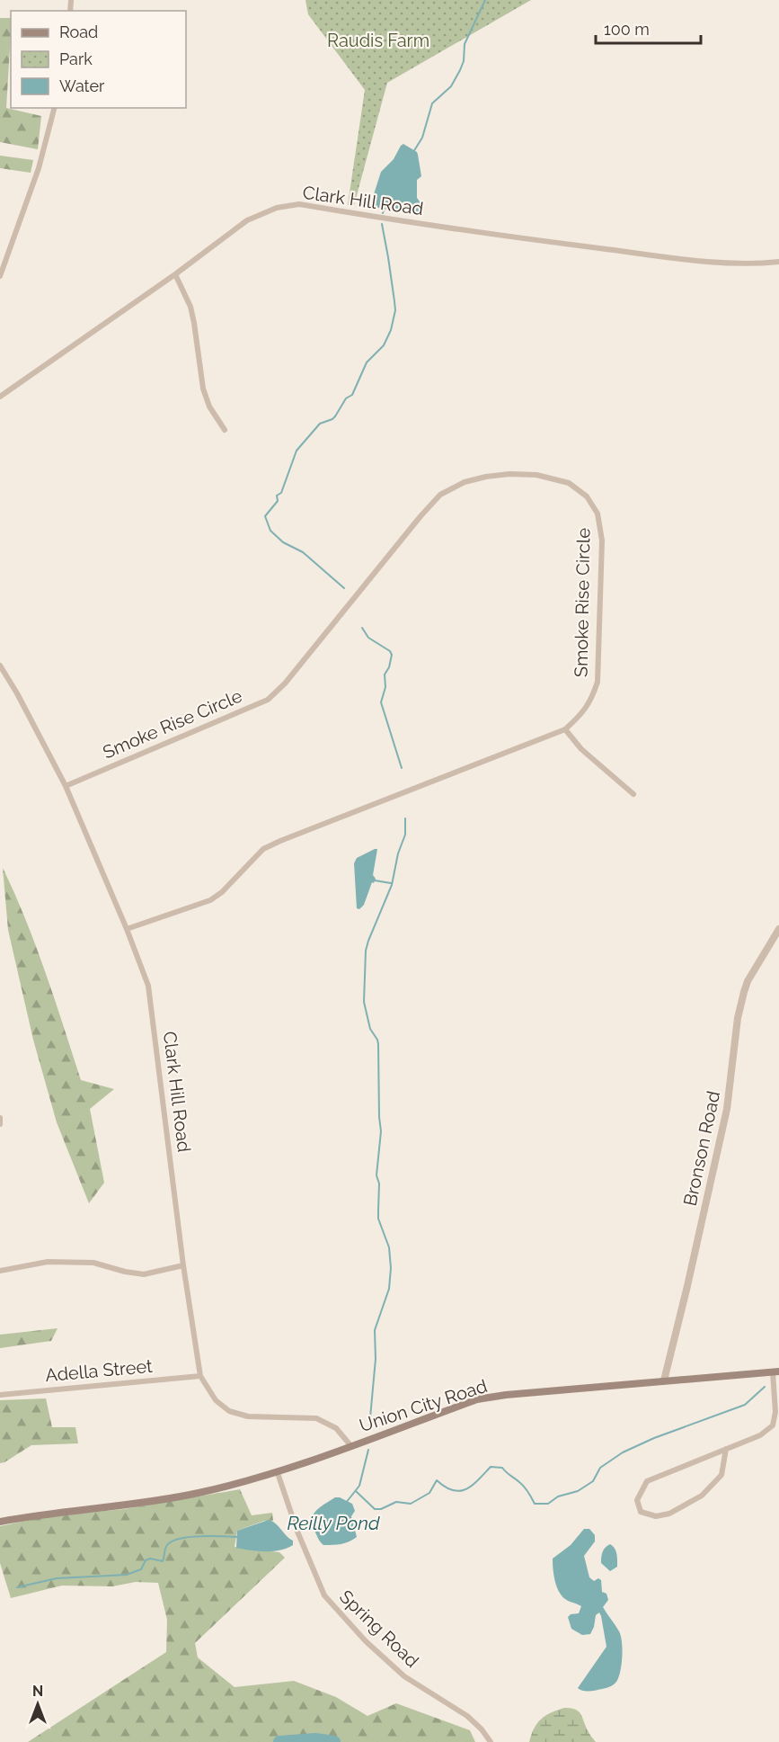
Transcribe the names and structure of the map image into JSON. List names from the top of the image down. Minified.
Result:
{"streets":{"main road":["Union City Road"],"street":["Clark Hill Road","Smoke Rise Circle","Bronson Road","Adella Street","Spring Road"]},"crossings":[["Clark Hill Road","Smoke Rise Circle"],["Clark Hill Road","Adella Street"],["Clark Hill Road","Union City Road"],["Bronson Road","Union City Road"],["Union City Road","Spring Road"]],"water":["Reilly Pond"],"parks":["Raudis Farm"],"legend":["Road","Park","Water"],"scale_bar":"100 m","north":"top"}
